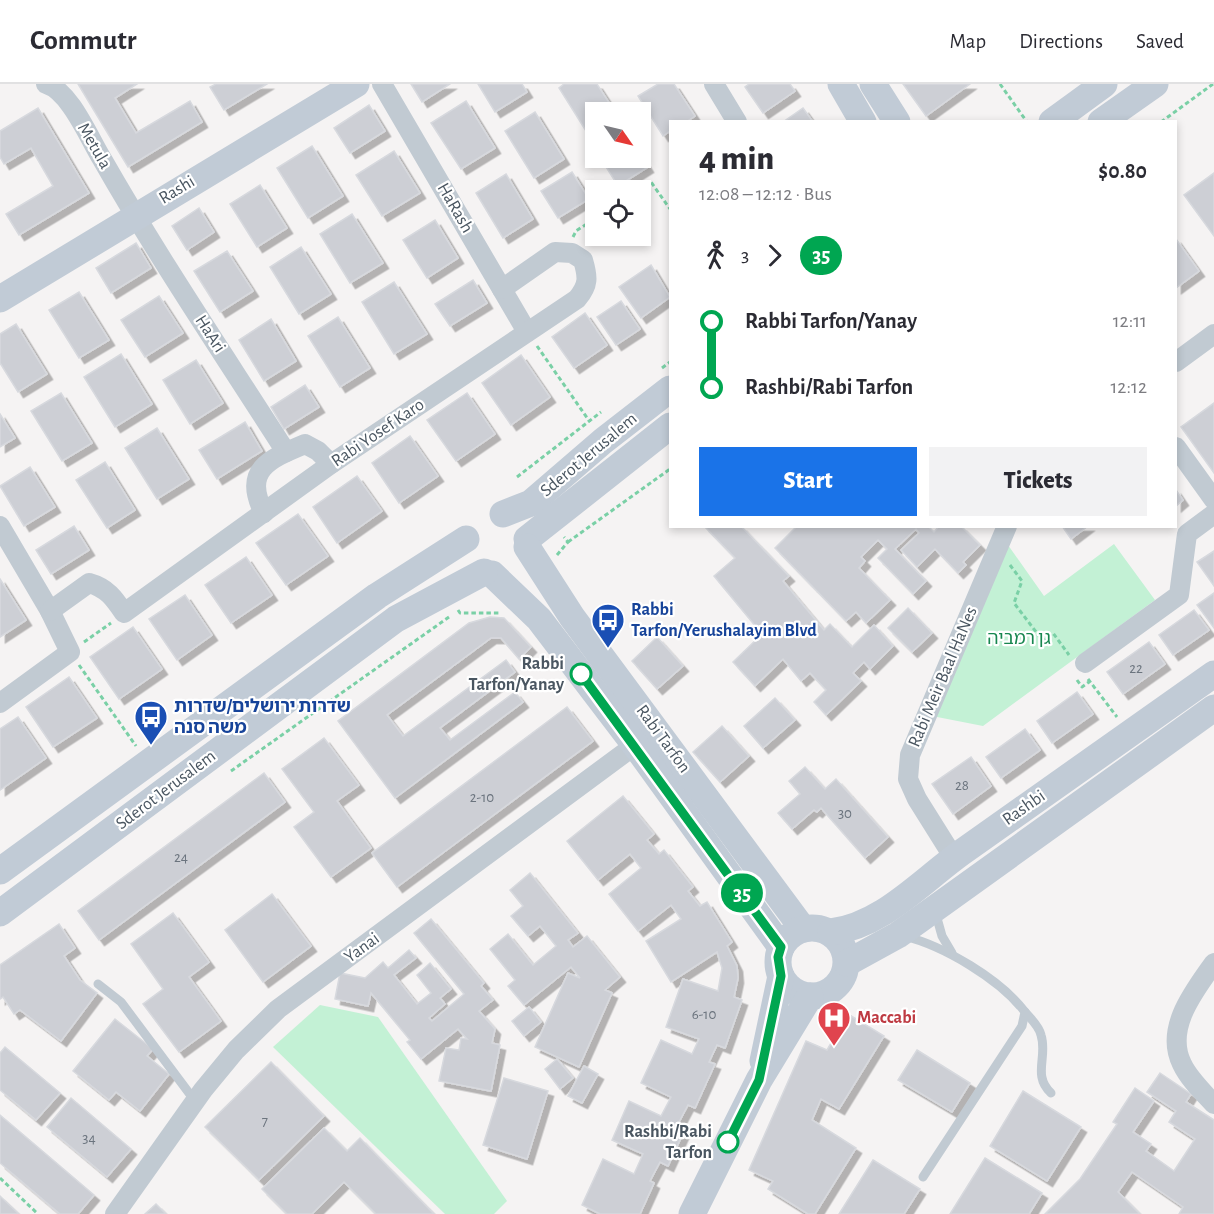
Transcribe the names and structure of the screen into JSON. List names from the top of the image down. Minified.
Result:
{"streets":{"street":["Metula","Rashi","HaRash","HaAri","Rabi Yosef Karo","Sderot Jerusalem","Rabi Meir Baal HaNes","Rabi Tarfon","Rashbi","Yanai"]},"crossings":[["Metula","Rashi"],["Metula","HaAri"],["Rashi","HaAri"],["HaRash","Rabi Yosef Karo"],["Sderot Jerusalem","Rabi Tarfon"],["Rabi Meir Baal HaNes","Rashbi"],["Rabi Tarfon","Rashbi"],["Rabi Tarfon","Yanai"]],"parks":["גן רמביה"],"places":{"bus stop":["Rabbi Tarfon/Yerushalayim Blvd","שדרות ירושלים/שדרות משה סנה"],"other":["Rabbi Tarfon/Yanay","Rashbi/Rabi Tarfon"],"hospital":["Maccabi"]},"lines":["bus line 35"],"house_numbers":["22","28","2-10","30","24","6-10","7","34"],"north":"bottom right","page":{"header":"Commutr","nav":["Map","Directions","Saved"],"on_map":"35","heading":["4 min","12:08 – 12:12 · Bus","$0.80"],"legs":["3","35"],"list":[{"name":"Rabbi Tarfon/Yanay","value":"12:11"},{"name":"Rashbi/Rabi Tarfon","value":"12:12"}],"buttons":["Start","Tickets"]}}
